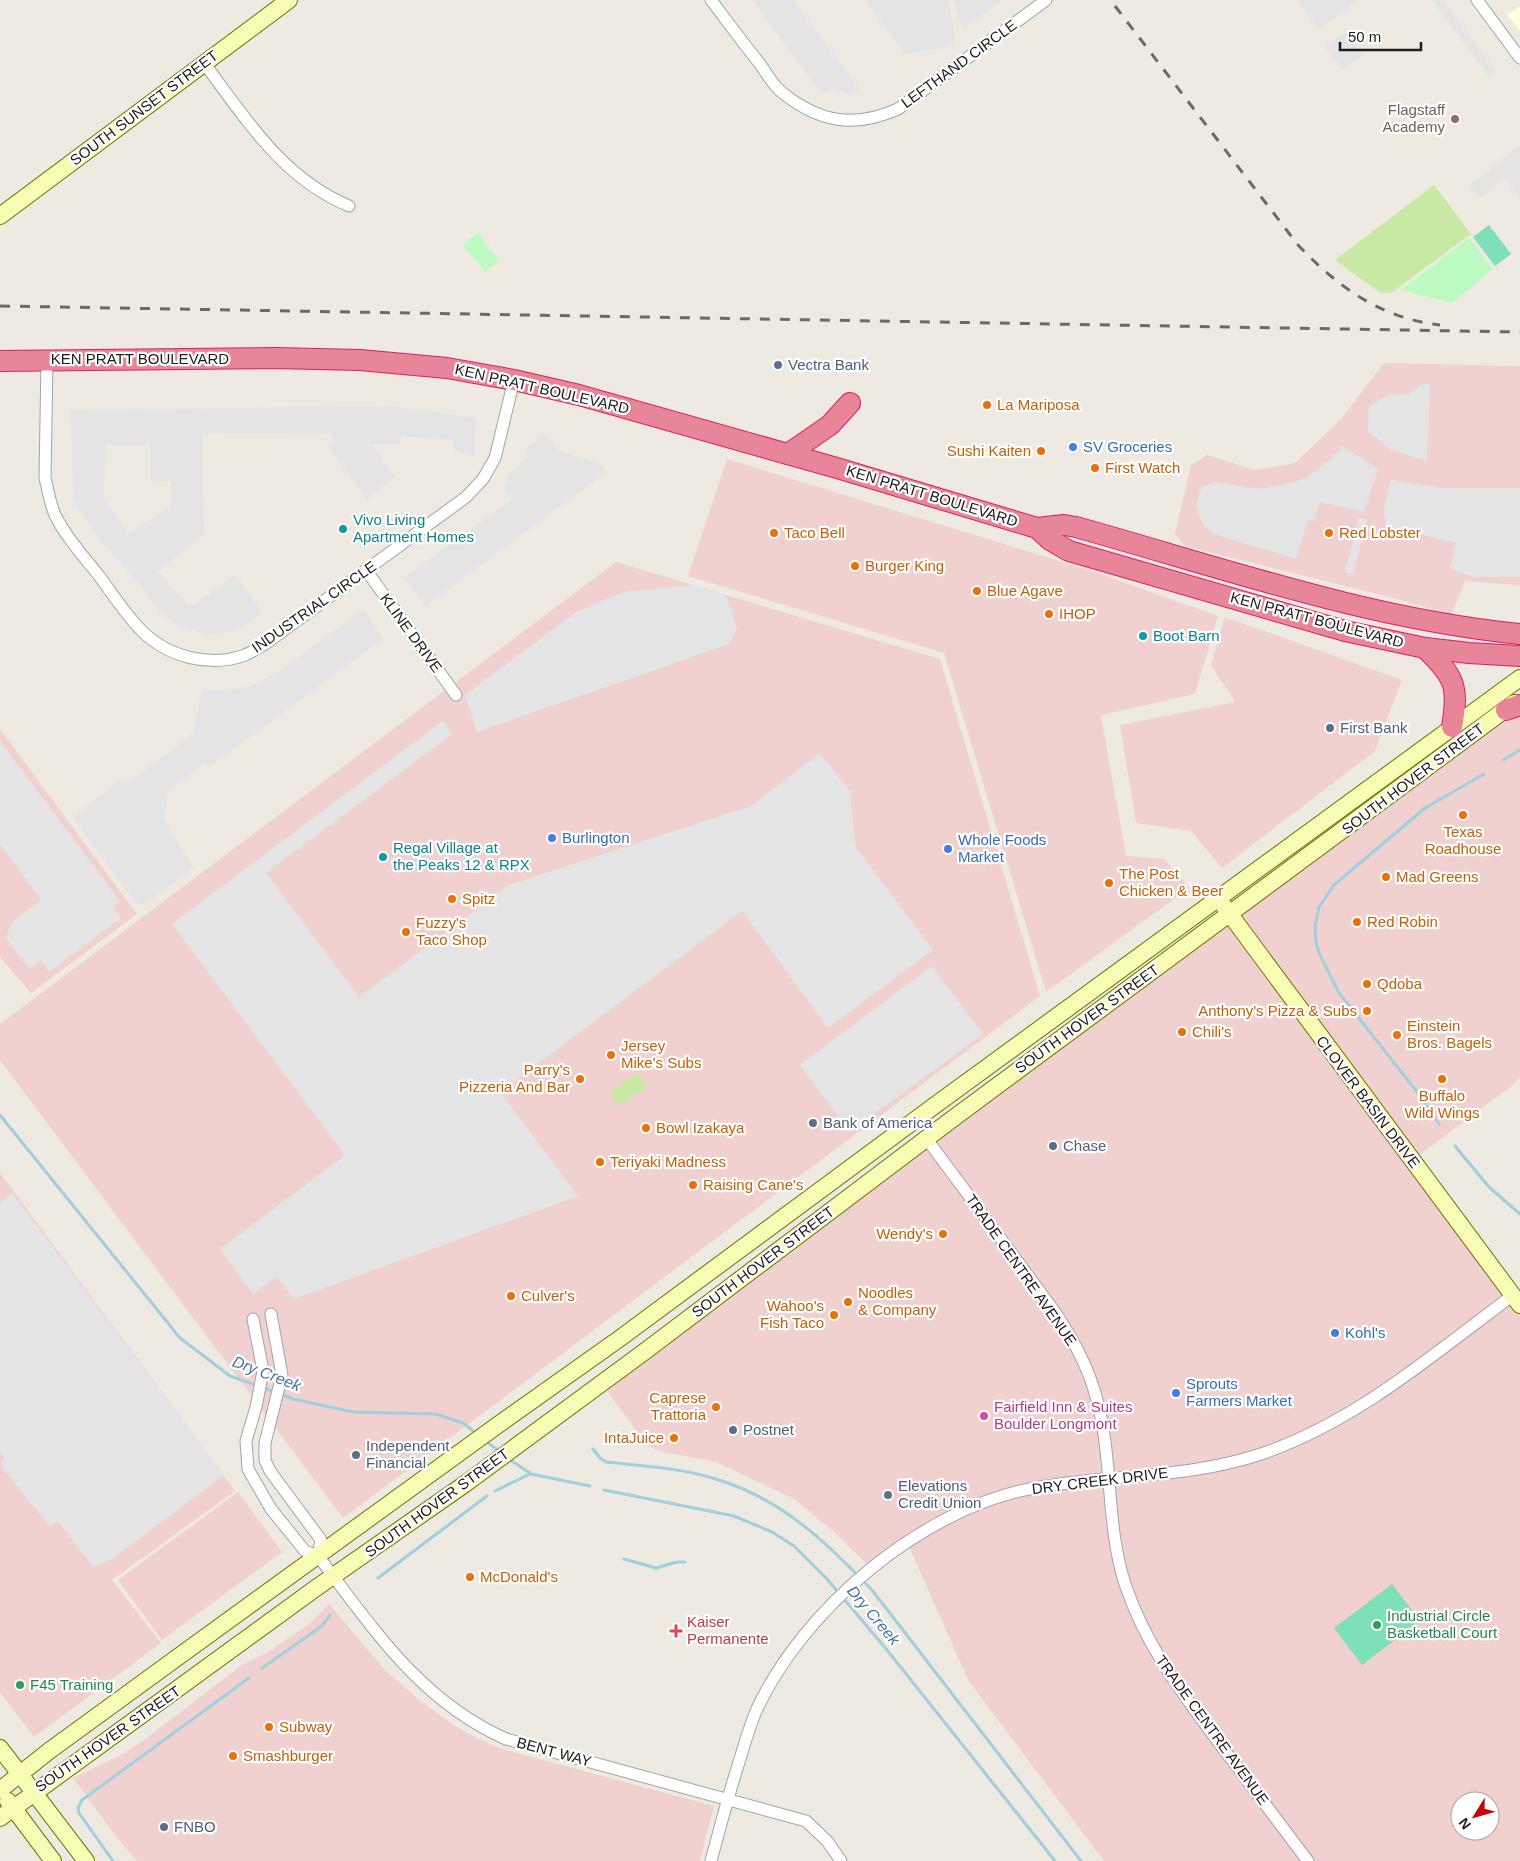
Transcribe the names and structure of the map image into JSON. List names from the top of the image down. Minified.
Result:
{"streets":{"highway":["KEN PRATT BOULEVARD"],"main road":["SOUTH SUNSET STREET","SOUTH HOVER STREET","CLOVER BASIN DRIVE"],"street":["LEFTHAND CIRCLE","INDUSTRIAL CIRCLE","KLINE DRIVE","TRADE CENTRE AVENUE","DRY CREEK DRIVE","BENT WAY"]},"crossings":[["KEN PRATT BOULEVARD","INDUSTRIAL CIRCLE"],["INDUSTRIAL CIRCLE","KLINE DRIVE"],["SOUTH HOVER STREET","CLOVER BASIN DRIVE"],["SOUTH HOVER STREET","TRADE CENTRE AVENUE"],["SOUTH HOVER STREET","BENT WAY"],["CLOVER BASIN DRIVE","DRY CREEK DRIVE"],["TRADE CENTRE AVENUE","DRY CREEK DRIVE"],["DRY CREEK DRIVE","BENT WAY"]],"water":["Dry Creek"],"places":{"other":["Flagstaff Academy","Vectra Bank","La Mariposa","SV Groceries","Sushi Kaiten","First Watch","Vivo Living Apartment Homes","Taco Bell","Red Lobster","Burger King","Blue Agave","IHOP","Boot Barn","First Bank","Texas Roadhouse","Burlington","Whole Foods Market","Regal Village at the Peaks 12 & RPX","Mad Greens","The Post Chicken & Beer","Spitz","Red Robin","Fuzzy's Taco Shop","Qdoba","Anthony's Pizza & Subs","Chili's","Einstein Bros. Bagels","Jersey Mike's Subs","Parry's Pizzeria And Bar","Buffalo Wild Wings","Bank of America","Bowl Izakaya","Chase","Teriyaki Madness","Raising Cane's","Wendy's","Culver's","Noodles & Company","Wahoo's Fish Taco","Kohl's","Sprouts Farmers Market","Caprese Trattoria","Fairfield Inn & Suites Boulder Longmont","Postnet","IntaJuice","Independent Financial","Elevations Credit Union","McDonald's","Industrial Circle Basketball Court","F45 Training","Subway","Smashburger","FNBO"],"health":["Kaiser Permanente"]},"scale_bar":"50 m","north":"bottom left"}
